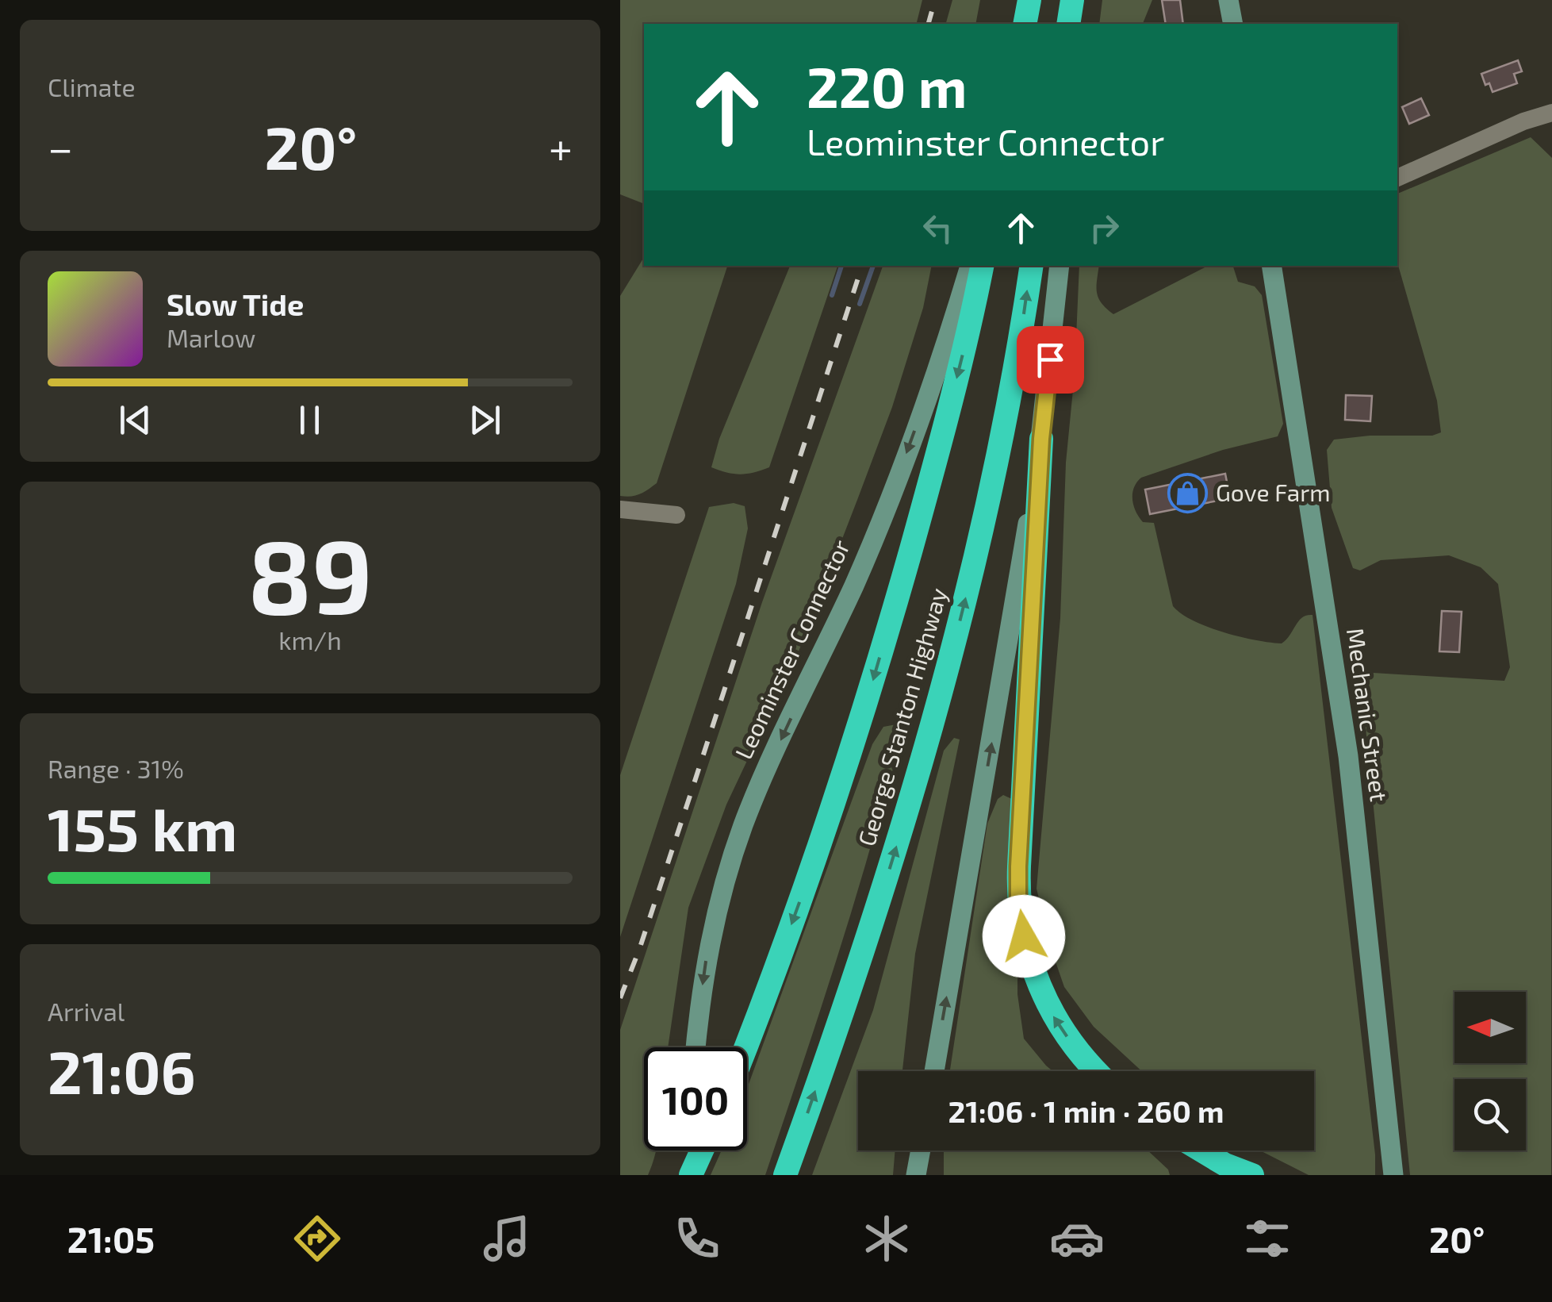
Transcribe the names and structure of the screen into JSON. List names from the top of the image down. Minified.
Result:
{"streets":{"highway":["George Stanton Highway"],"main road":["Leominster Connector","Mechanic Street"]},"places":{"shop":["Gove Farm"]},"north":"left","page":{"tile":["Climate",["89","km/h"],["Range · 31%","155 km"],["Arrival","21:06"]],"turn":["220 m","Leominster Connector"],"heat":["−","20°","+"],"song":["Slow Tide","Marlow"],"limit":"100","trip":"21:06 · 1 min · 260 m","tabs":["21:05","20°"]}}
